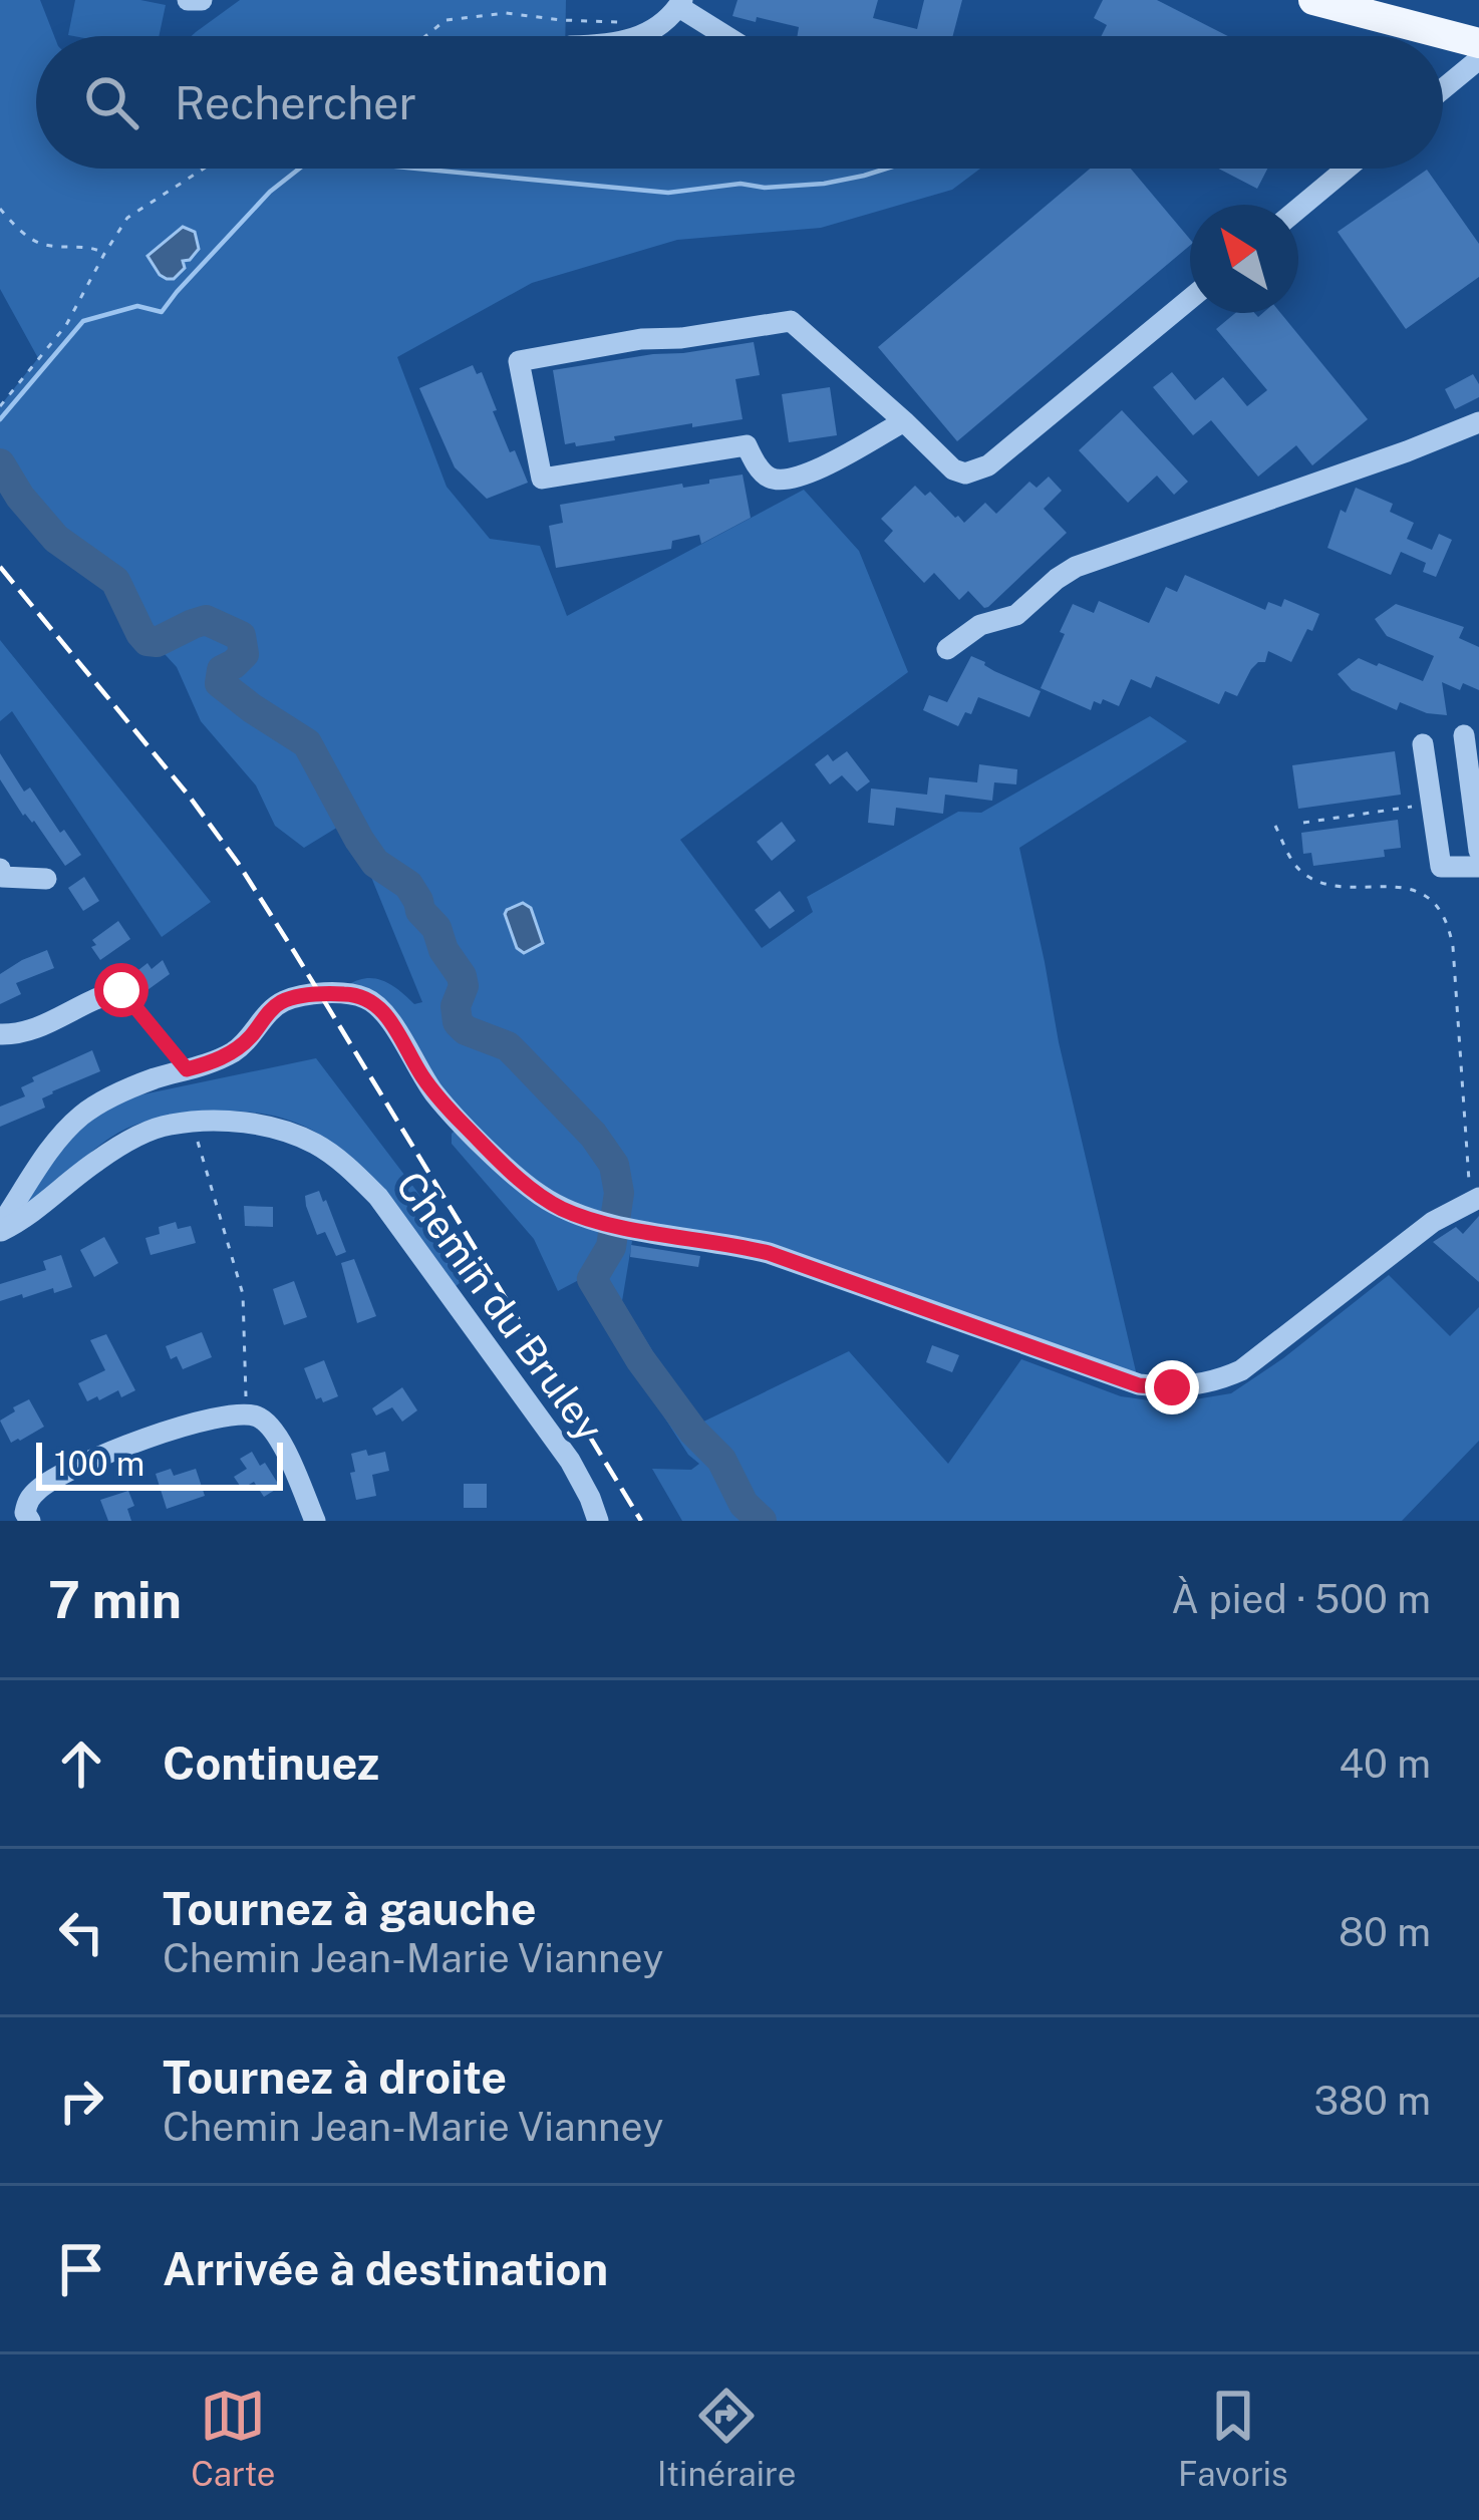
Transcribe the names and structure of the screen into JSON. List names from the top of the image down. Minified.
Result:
{"streets":{"street":["Chemin du Bruley"]},"scale_bar":"100 m","north":"top left","page":{"search":"Rechercher","scale":"100 m","heading":["7 min","À pied · 500 m"],"list":[["Continuez","40 m"],["Tournez à gauche","Chemin Jean-Marie Vianney","80 m"],["Tournez à droite","Chemin Jean-Marie Vianney","380 m"],"Arrivée à destination"],"nav":["Carte","Itinéraire","Favoris"]}}
